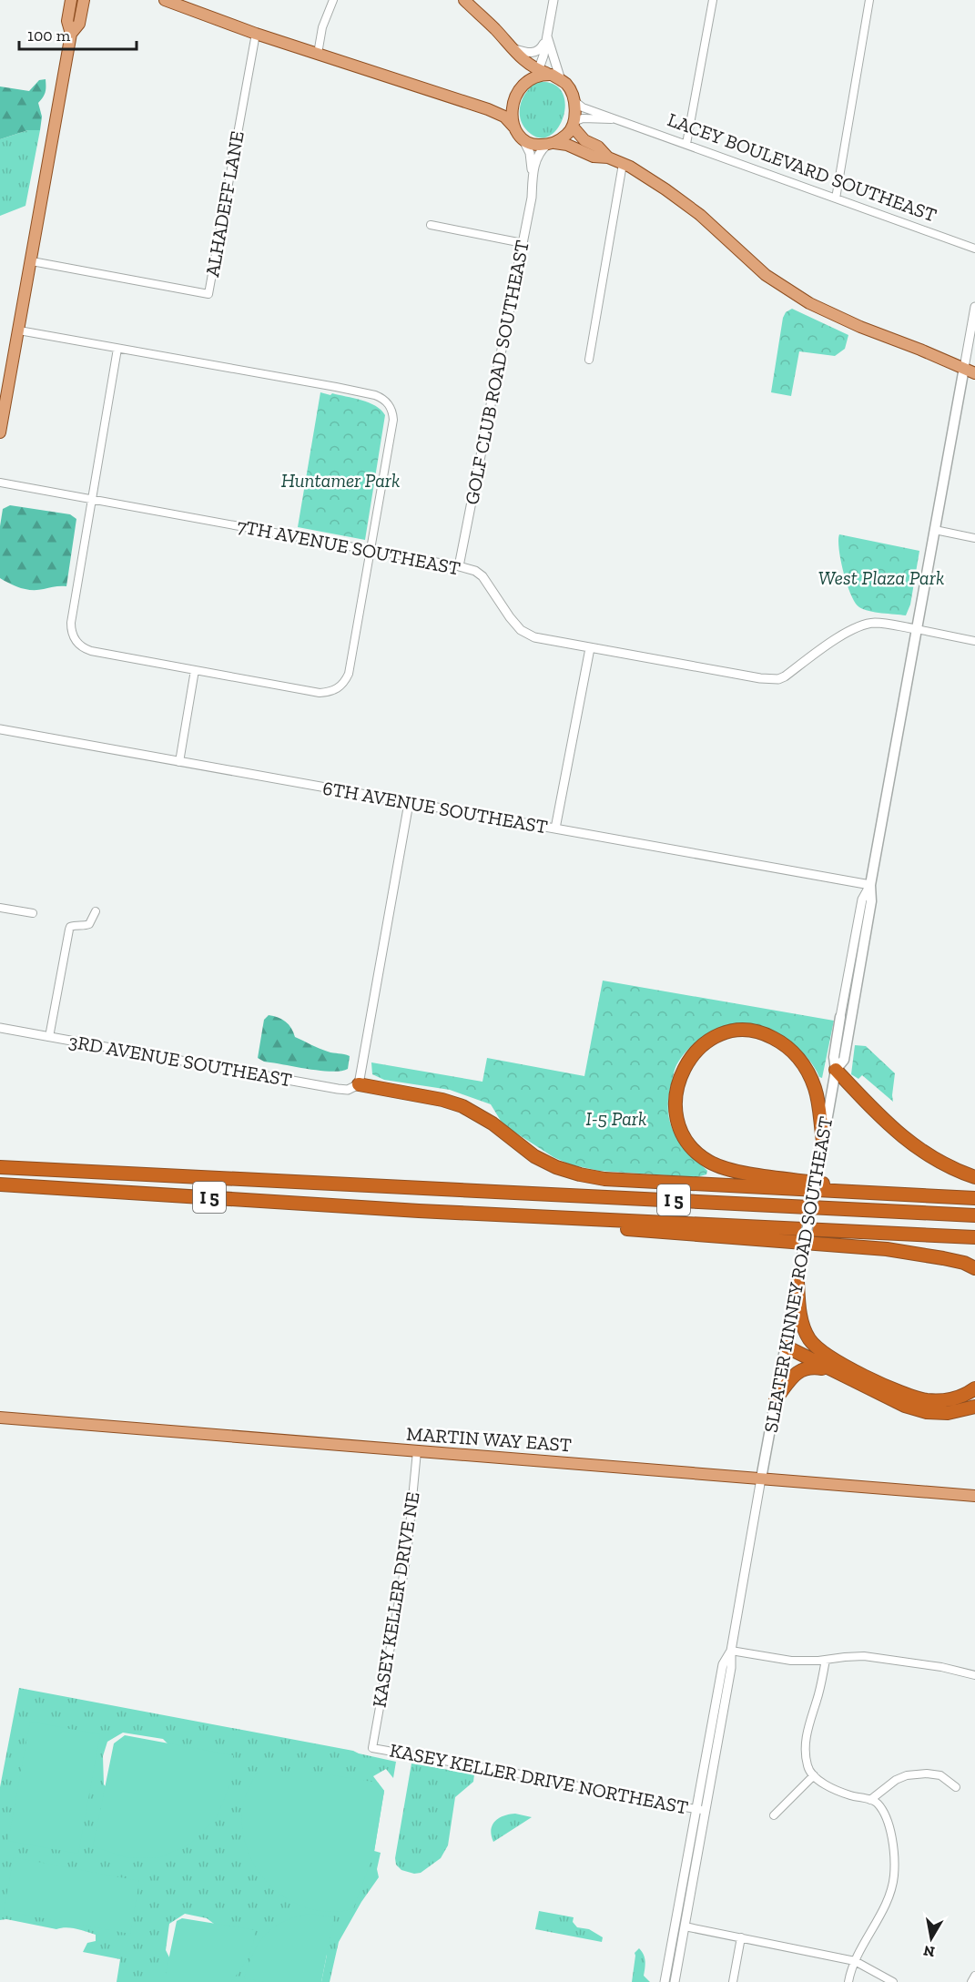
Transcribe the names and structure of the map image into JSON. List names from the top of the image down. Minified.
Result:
{"streets":{"highway":["I 5"],"main road":["SLEATER KINNEY ROAD SOUTHEAST","MARTIN WAY EAST"],"street":["LACEY BOULEVARD SOUTHEAST","ALHADEFF LANE","GOLF CLUB ROAD SOUTHEAST","7TH AVENUE SOUTHEAST","6TH AVENUE SOUTHEAST","3RD AVENUE SOUTHEAST","KASEY KELLER DRIVE NE","KASEY KELLER DRIVE NORTHEAST"]},"crossings":[["LACEY BOULEVARD SOUTHEAST","GOLF CLUB ROAD SOUTHEAST"],["GOLF CLUB ROAD SOUTHEAST","7TH AVENUE SOUTHEAST"],["7TH AVENUE SOUTHEAST","SLEATER KINNEY ROAD SOUTHEAST"],["6TH AVENUE SOUTHEAST","SLEATER KINNEY ROAD SOUTHEAST"],["SLEATER KINNEY ROAD SOUTHEAST","MARTIN WAY EAST"],["MARTIN WAY EAST","KASEY KELLER DRIVE NE"],["KASEY KELLER DRIVE NE","KASEY KELLER DRIVE NORTHEAST"]],"parks":["Huntamer Park","West Plaza Park","I-5 Park"],"scale_bar":"100 m","north":"bottom"}
